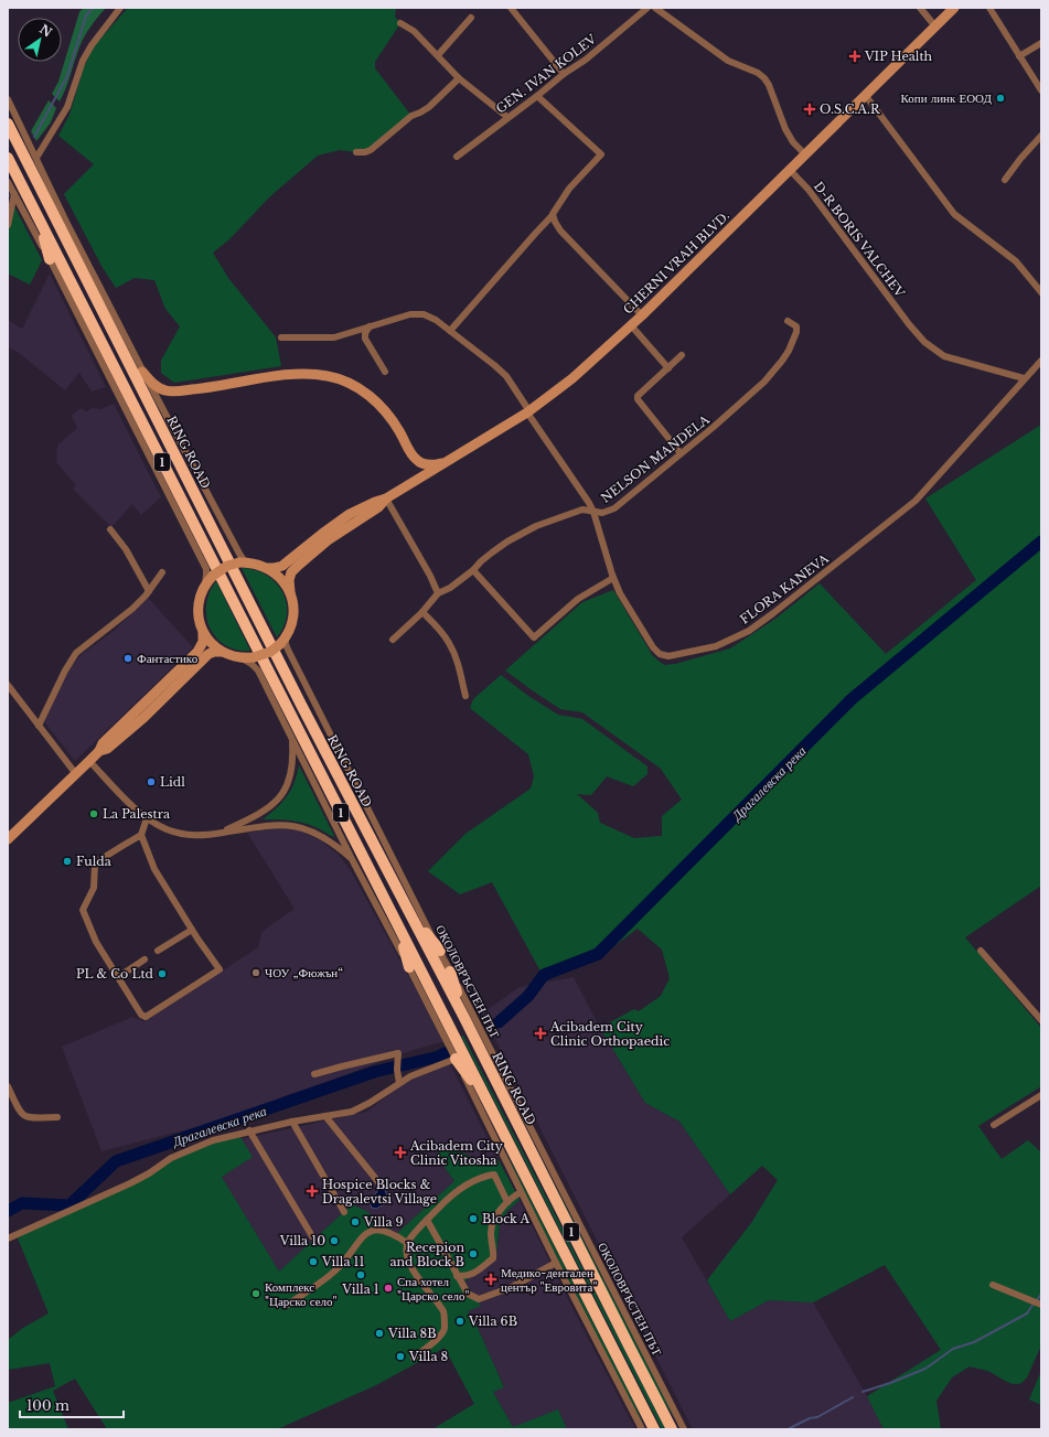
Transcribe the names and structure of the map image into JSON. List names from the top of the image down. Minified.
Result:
{"streets":{"highway":["RING ROAD","1"],"main road":["CHERNI VRAH BLVD."],"street":["GEN. IVAN KOLEV","D-R BORIS VALCHEV","NELSON MANDELA","FLORA KANEVA","ОКОЛОВРЪСТЕН ПЪТ"]},"crossings":[["D-R BORIS VALCHEV","CHERNI VRAH BLVD."],["D-R BORIS VALCHEV","FLORA KANEVA"],["CHERNI VRAH BLVD.","RING ROAD"],["CHERNI VRAH BLVD.","FLORA KANEVA"],["CHERNI VRAH BLVD.","ОКОЛОВРЪСТЕН ПЪТ"],["RING ROAD","ОКОЛОВРЪСТЕН ПЪТ"],["NELSON MANDELA","FLORA KANEVA"]],"water":["Драгалевска река"],"places":{"health":["VIP Health","O.S.C.A.R","Acibadem City Clinic Orthopaedic","Acibadem City Clinic Vitosha","Hospice Blocks & Dragalevtsi Village","Медико-дентален център \"Евровита\""],"other":["Копи линк ЕООД","Фантастико","Lidl","La Palestra","Fulda","ЧОУ „Фюжън“","PL & Co Ltd","Block A","Villa 9","Villa 10","Recepion and Block B","Villa 11","Villa 1","Спа хотел \"Царско село\"","Комплекс \"Царско село\"","Villa 6B","Villa 8B","Villa 8"]},"scale_bar":"100 m","north":"top right"}
